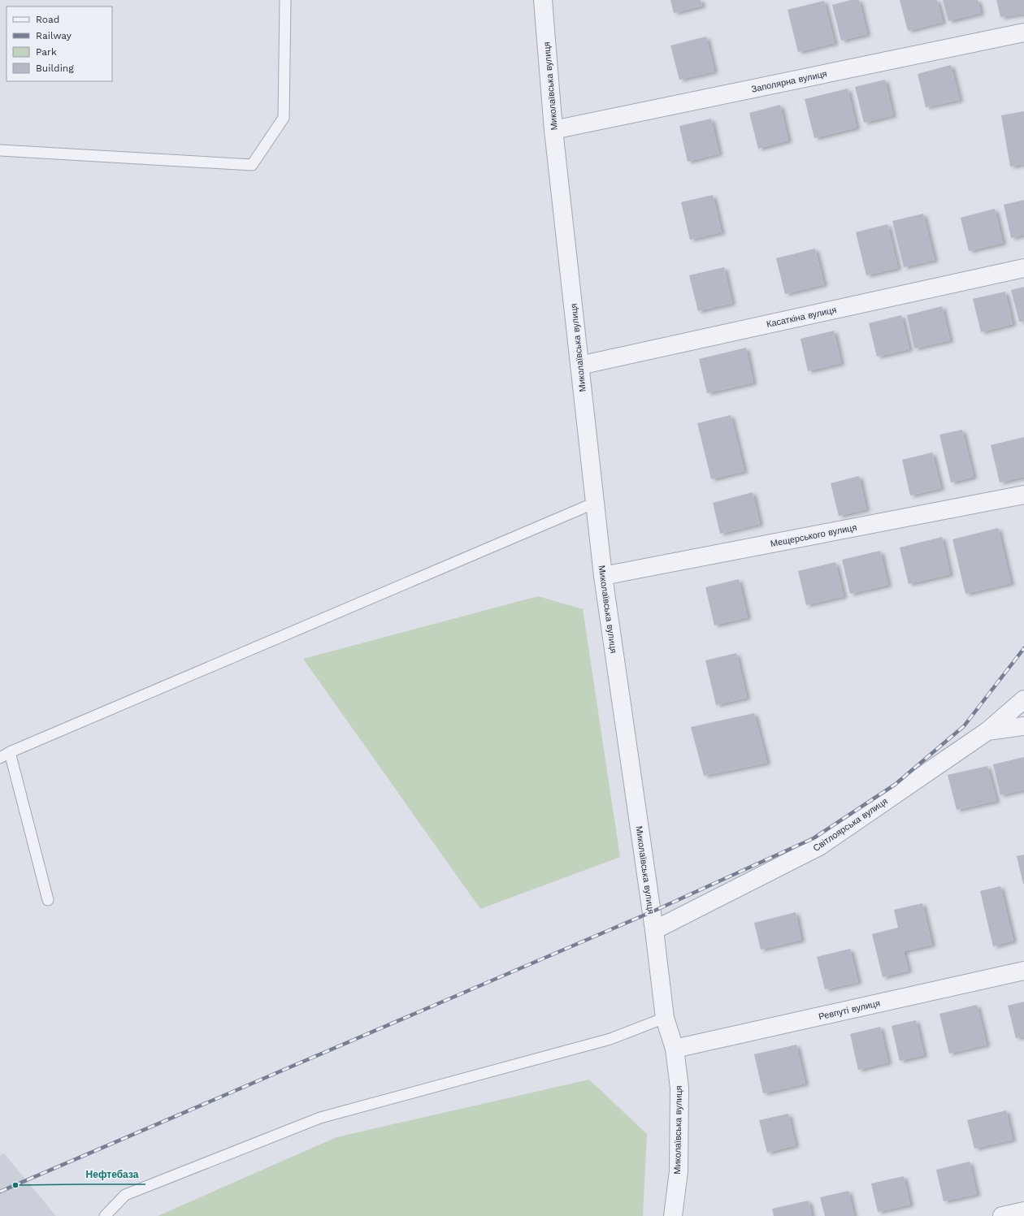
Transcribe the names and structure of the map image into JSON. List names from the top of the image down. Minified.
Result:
{"streets":{"street":["Заполярна вулиця","Миколаївська вулиця","Касаткіна вулиця","Мещерського вулиця","Світлоярська вулиця","Ревпуті вулиця"]},"crossings":[["Заполярна вулиця","Миколаївська вулиця"],["Миколаївська вулиця","Касаткіна вулиця"],["Миколаївська вулиця","Мещерського вулиця"],["Миколаївська вулиця","Світлоярська вулиця"],["Миколаївська вулиця","Ревпуті вулиця"]],"places":["Нефтебаза"],"legend":["Road","Railway","Park","Building"]}
